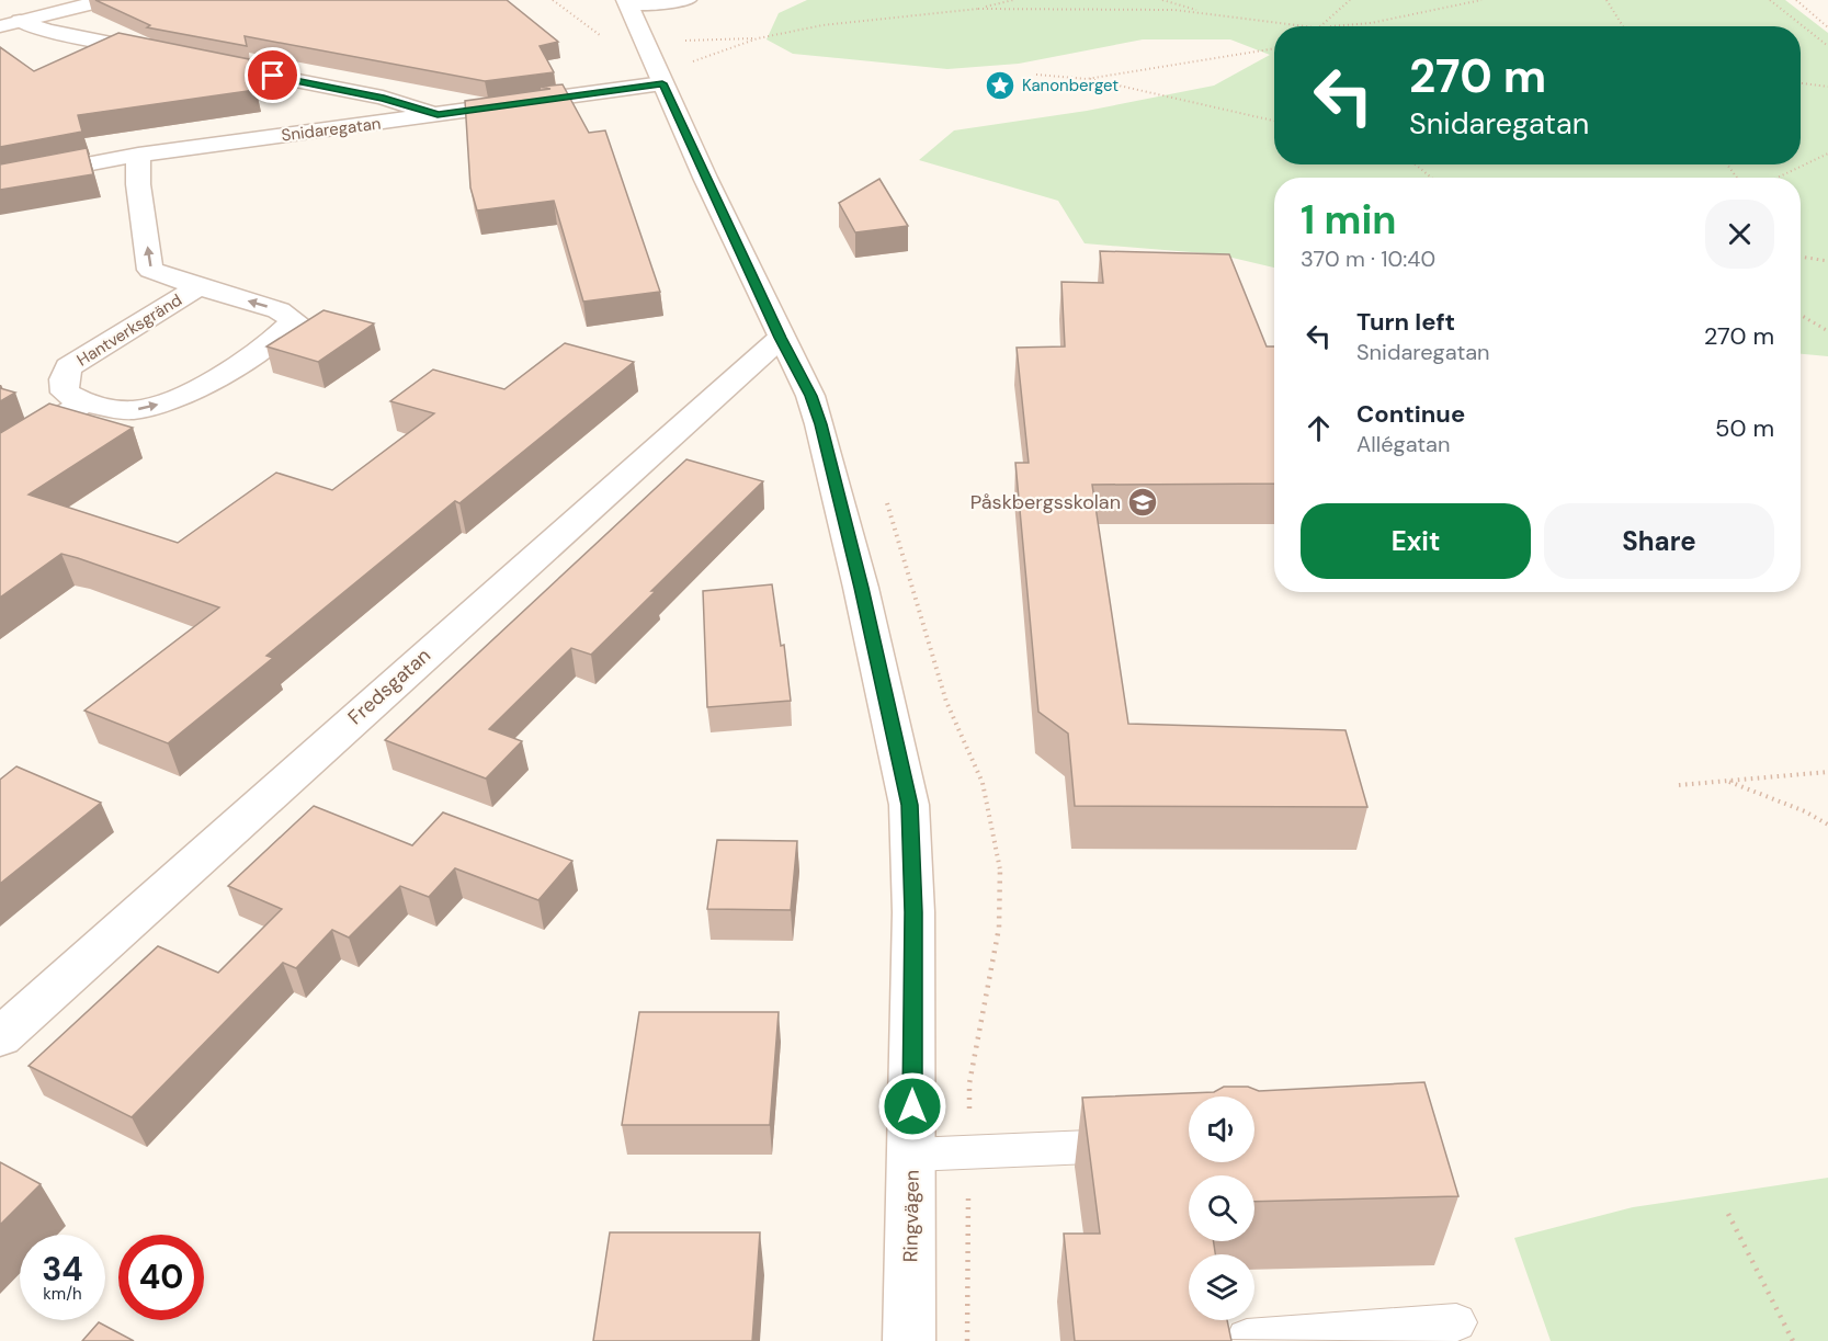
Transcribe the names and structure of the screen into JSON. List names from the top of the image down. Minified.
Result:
{"streets":{"street":["Snidaregatan","Hantverksgränd","Fredsgatan","Ringvägen"]},"crossings":[["Snidaregatan","Hantverksgränd"],["Snidaregatan","Ringvägen"],["Fredsgatan","Ringvägen"]],"places":{"place":["Kanonberget"],"school or university":["Påskbergsskolan"]},"page":{"turn":["270 m","Snidaregatan"],"heading":["1 min","370 m · 10:40"],"list":[{"name":"Turn left","note":"Snidaregatan","value":"270 m"},{"name":"Continue","note":"Allégatan","value":"50 m"}],"buttons":["Exit","Share"],"speed":"34 km/h","limit":"40"}}
